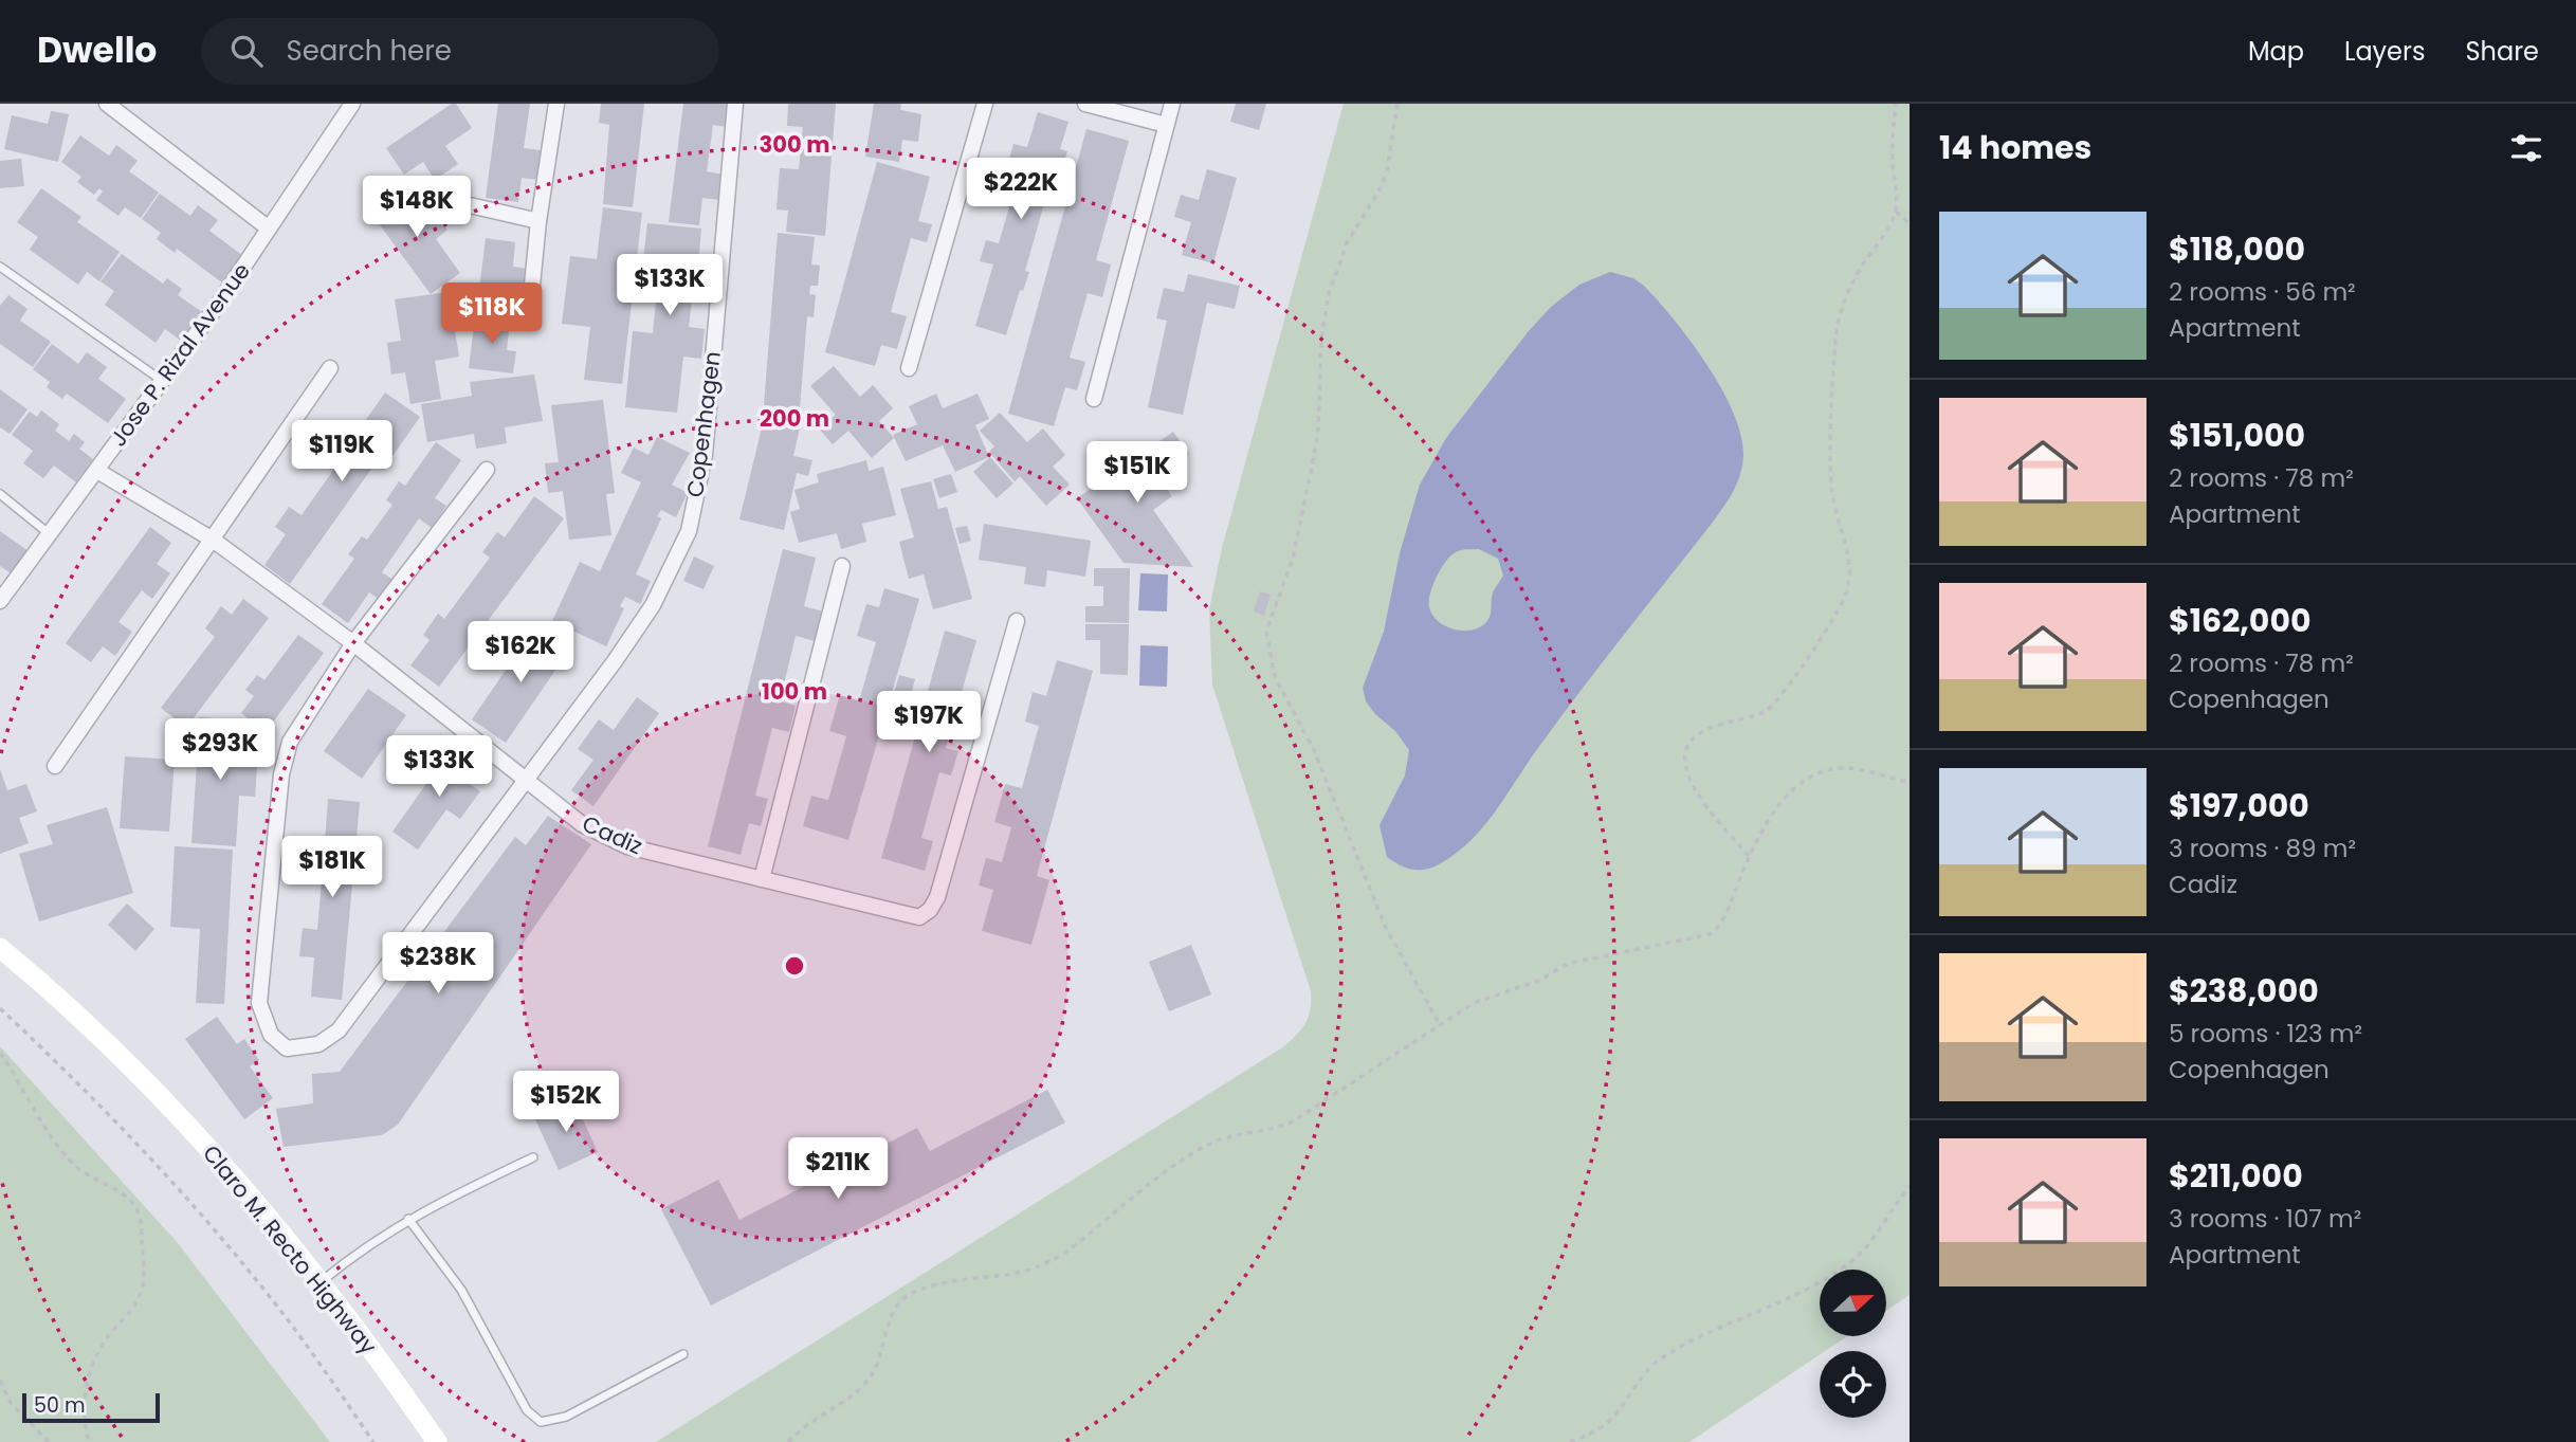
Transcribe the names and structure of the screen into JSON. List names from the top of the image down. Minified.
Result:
{"streets":{"main road":["Claro M. Recto Highway"],"street":["Jose P. Rizal Avenue","Copenhagen","Cadiz"]},"crossings":[["Jose P. Rizal Avenue","Cadiz"],["Copenhagen","Cadiz"]],"scale_bar":"50 m","north":"right","page":{"header":"Dwello","search":"Search here","nav":["Map","Layers","Share"],"heading":"14 homes","price":["$222K","$148K","$133K","$118K","$119K","$151K","$162K","$197K","$293K","$133K","$181K","$238K","$152K","$211K"],"list":[{"name":"$118,000","note":"2 rooms · 56 m² · Apartment"},{"name":"$151,000","note":"2 rooms · 78 m² · Apartment"},{"name":"$162,000","note":"2 rooms · 78 m² · Copenhagen"},{"name":"$197,000","note":"3 rooms · 89 m² · Cadiz"},{"name":"$238,000","note":"5 rooms · 123 m² · Copenhagen"},{"name":"$211,000","note":"3 rooms · 107 m² · Apartment"}],"scale":"50 m"},"rings":["300 m","200 m","100 m"]}
